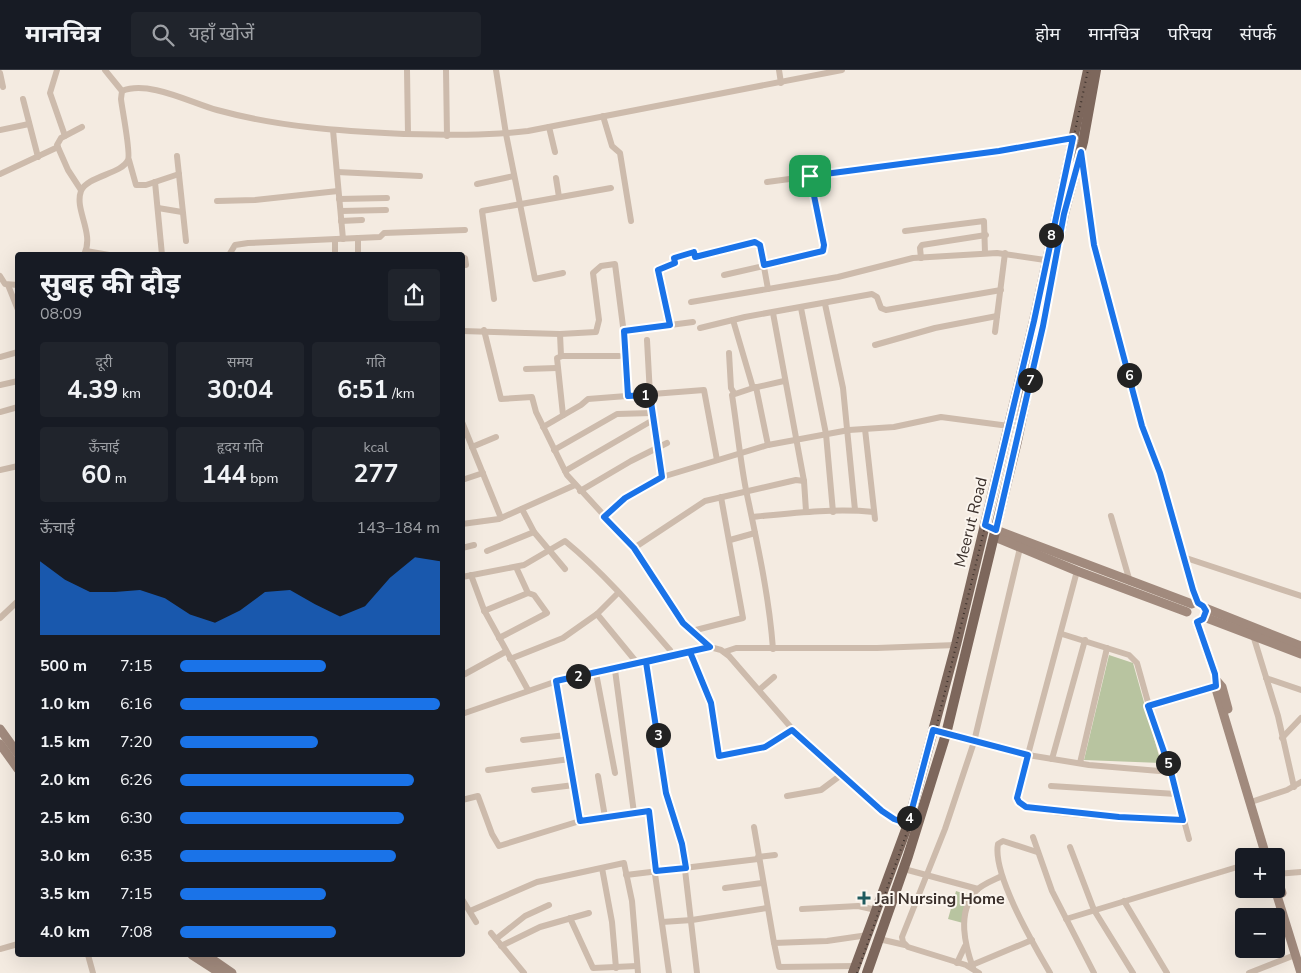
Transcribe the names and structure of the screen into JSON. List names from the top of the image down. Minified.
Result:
{"streets":{"main road":["Meerut Road"]},"places":{"health":["Jai Nursing Home"]},"page":{"header":"मानचित्र","search":"यहाँ खोजें","nav":["होम","मानचित्र","परिचय","संपर्क"],"pins":["8","6","7","1","2","3","5","4"],"heading":["सुबह की दौड़","08:09"],"stats":[["दूरी","4.39 km"],["समय","30:04"],["गति","6:51 /km"],["ऊँचाई","60 m"],["हृदय गति","144 bpm"],["kcal","277"]],"chart":["ऊँचाई","143–184 m"],"list":[{"name":"500 m","note":"7:15"},{"name":"1.0 km","note":"6:16"},{"name":"1.5 km","note":"7:20"},{"name":"2.0 km","note":"6:26"},{"name":"2.5 km","note":"6:30"},{"name":"3.0 km","note":"6:35"},{"name":"3.5 km","note":"7:15"},{"name":"4.0 km","note":"7:08"}],"map_buttons":["+","−"]}}
